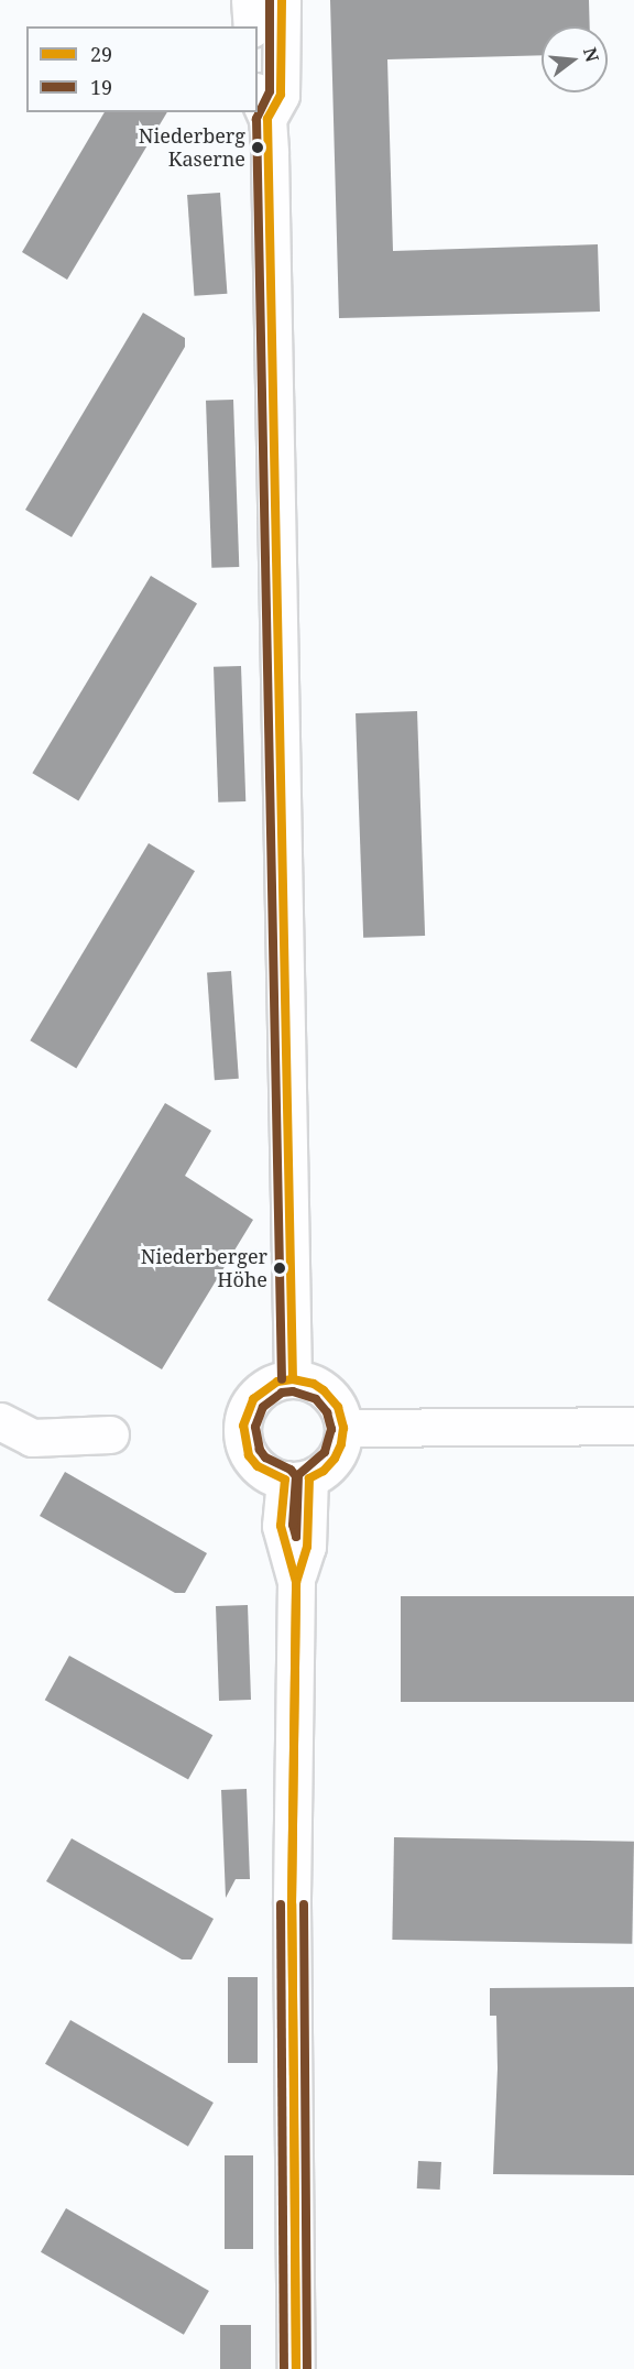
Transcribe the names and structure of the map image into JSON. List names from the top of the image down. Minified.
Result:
{"places":["Niederberg Kaserne","Niederberger Höhe"],"lines":["transit line 29","transit line 19"],"legend":["29","19"],"north":"right"}
